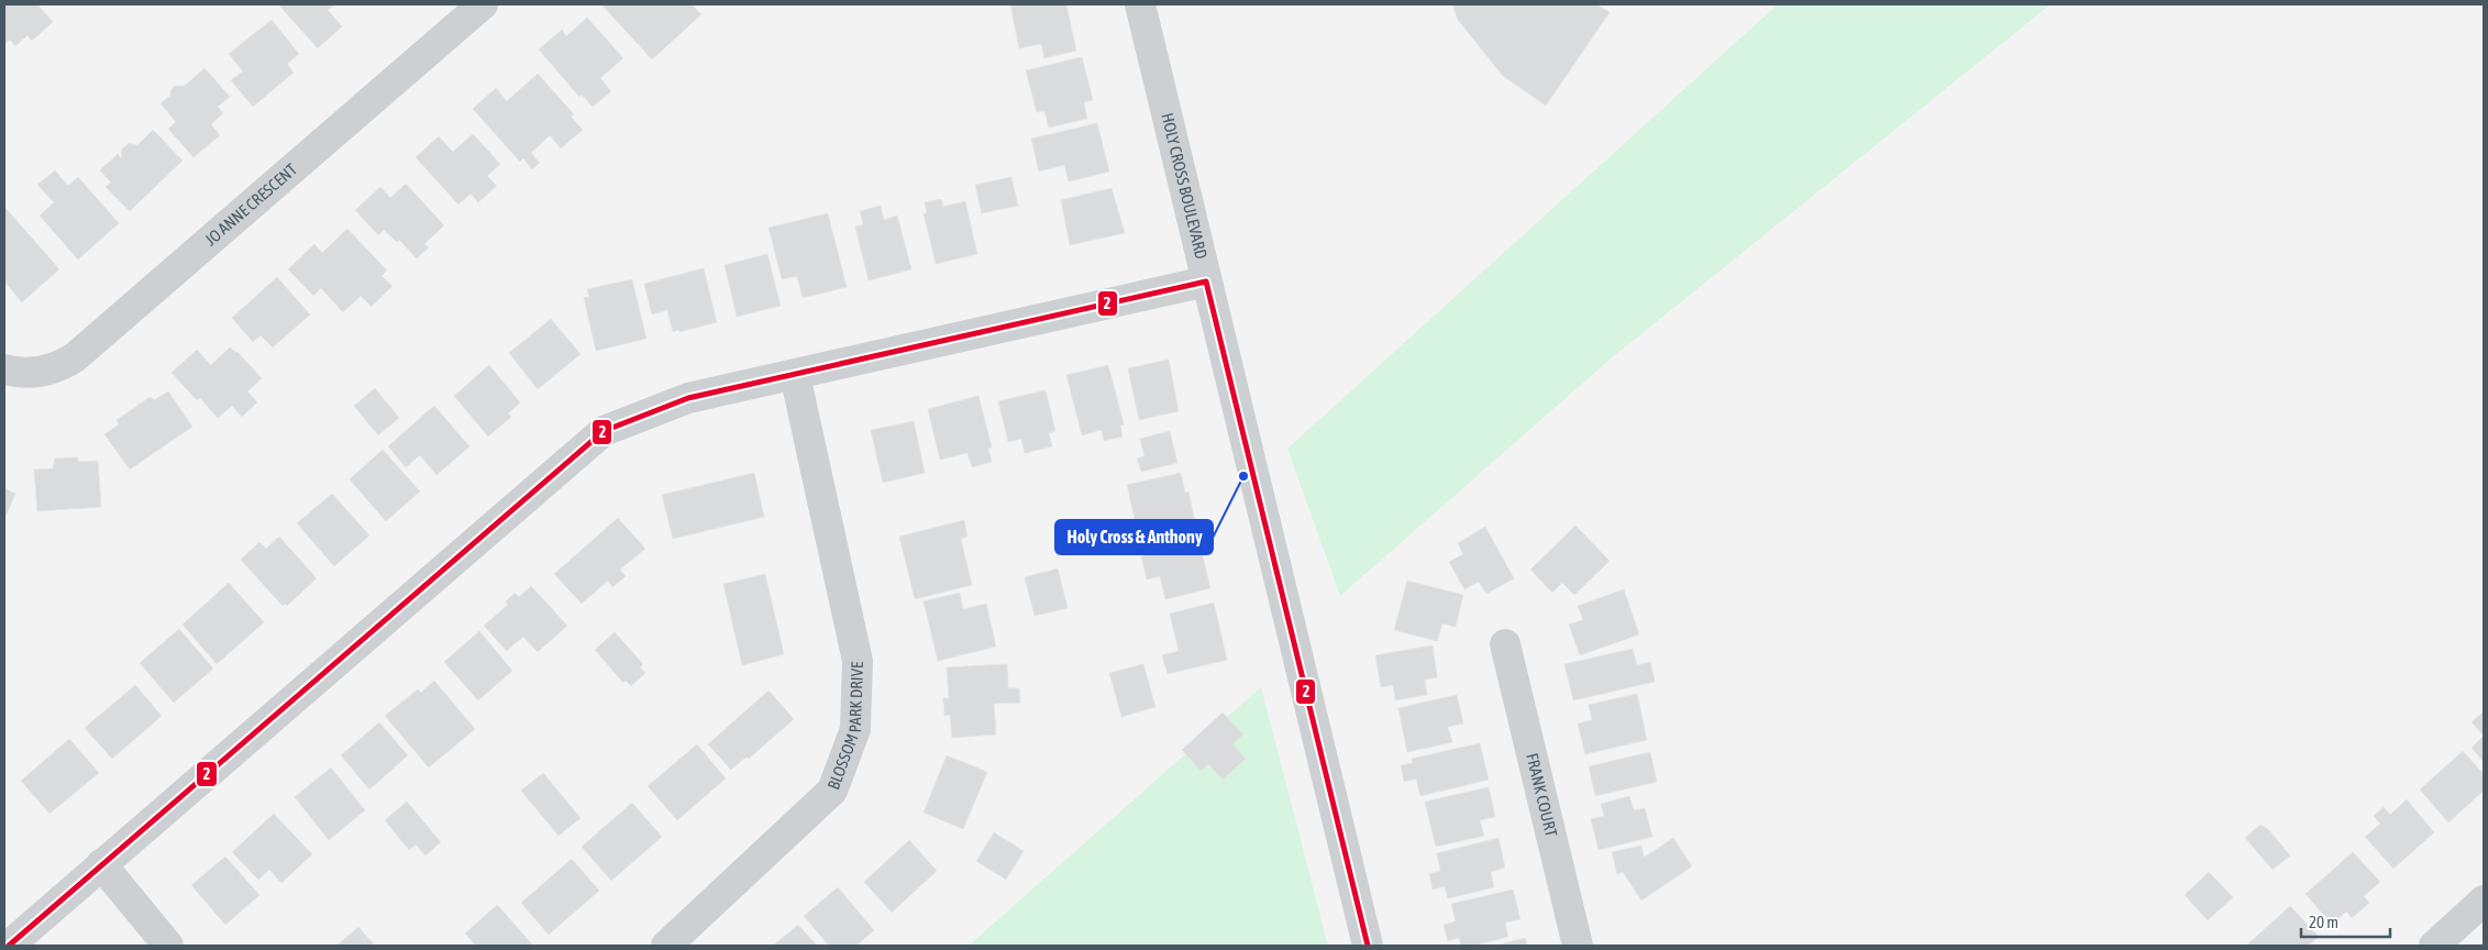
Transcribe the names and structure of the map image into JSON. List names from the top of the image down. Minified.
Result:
{"streets":{"street":["HOLY CROSS BOULEVARD","JO ANNE CRESCENT","BLOSSOM PARK DRIVE","FRANK COURT"]},"places":["Holy Cross & Anthony"],"lines":["transit line 2"],"scale_bar":"20 m"}
